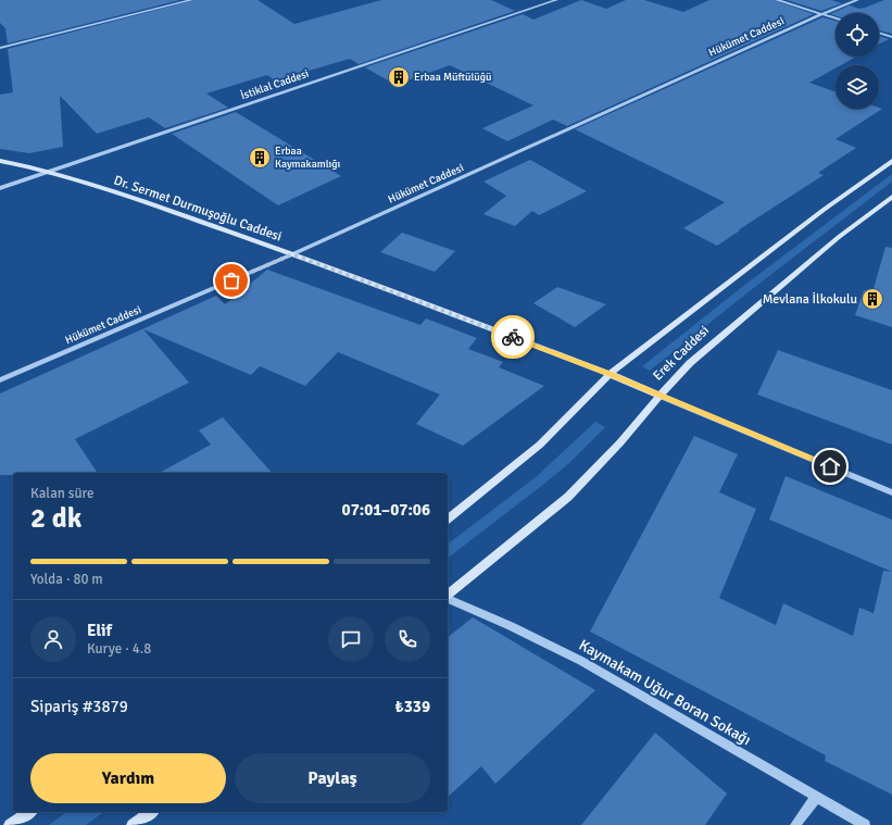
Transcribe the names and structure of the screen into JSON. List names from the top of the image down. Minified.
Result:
{"streets":{"main road":["Dr. Sermet Durmuşoğlu Caddesi","Erek Caddesi"],"street":["Hükümet Caddesi","İstiklal Caddesi","Kaymakam Uğur Boran Sokağı"]},"crossings":[["Hükümet Caddesi","Dr. Sermet Durmuşoğlu Caddesi"],["İstiklal Caddesi","Dr. Sermet Durmuşoğlu Caddesi"],["Dr. Sermet Durmuşoğlu Caddesi","Erek Caddesi"]],"places":{"building":["Erbaa Müftülüğü","Erbaa Kaymakamlığı","Mevlana İlkokulu"]},"page":{"heading":["2 dk","Kalan süre","07:01–07:06"],"panel":["Elif","Kurye · 4.8","Sipariş #3879","₺339"],"bar":"Yolda · 80 m","buttons":["Yardım","Paylaş"]}}
